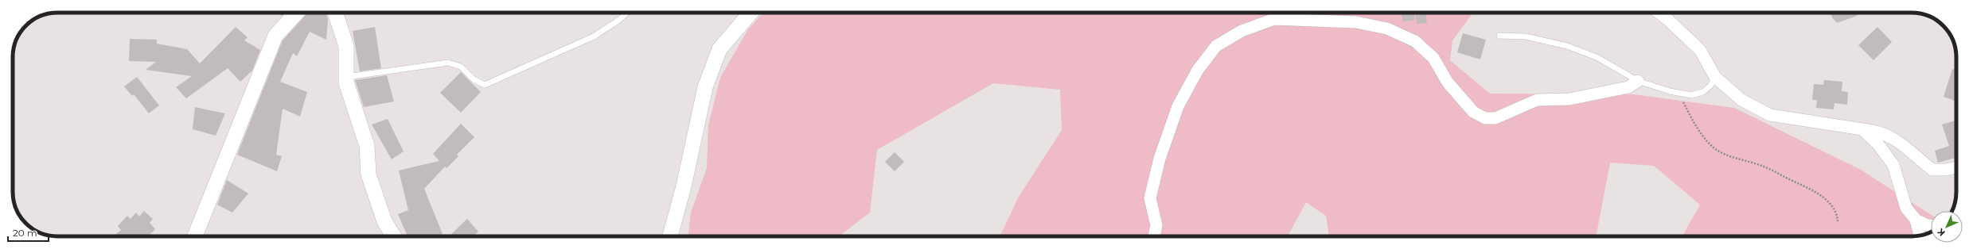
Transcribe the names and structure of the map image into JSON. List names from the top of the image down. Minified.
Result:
{"scale_bar":"20 m","north":"bottom left"}
